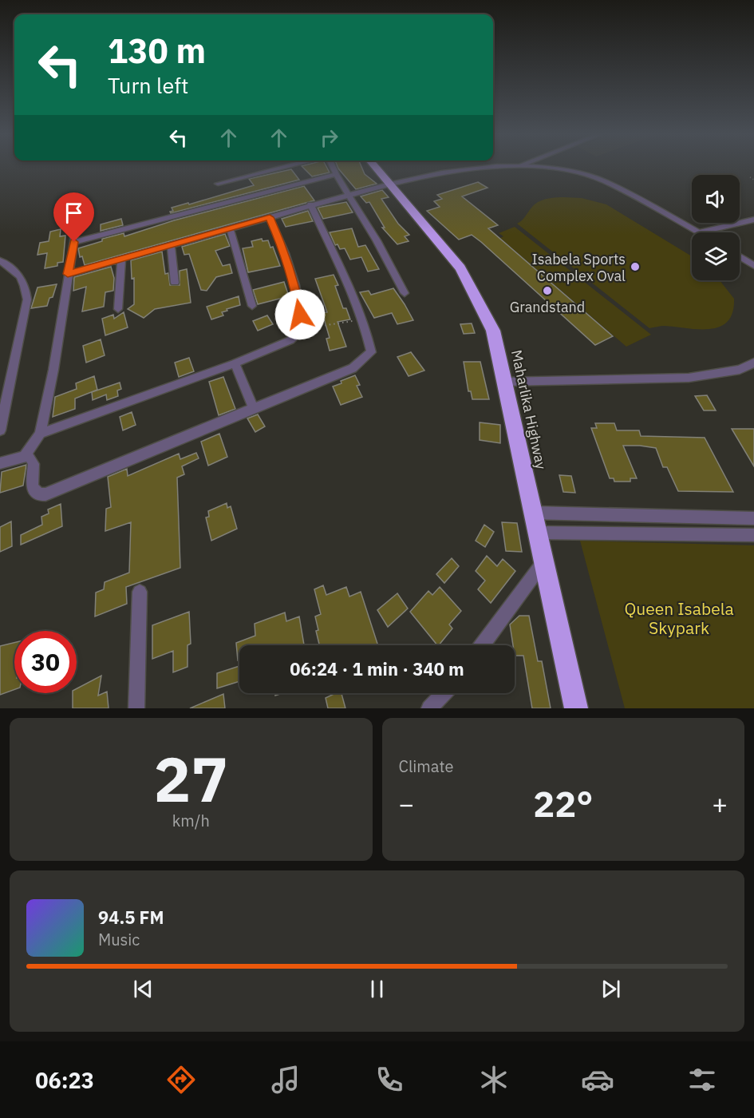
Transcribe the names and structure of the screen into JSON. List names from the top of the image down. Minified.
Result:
{"streets":{"highway":["Maharlika Highway"]},"parks":["Queen Isabela Skypark"],"places":["Isabela Sports Complex Oval","Grandstand"],"page":{"turn":["130 m","Turn left"],"limit":"30","trip":"06:24 · 1 min · 340 m","tile":[["27","km/h"],"Climate"],"heat":["−","22°","+"],"song":["94.5 FM","Music"],"tabs":"06:23"}}
